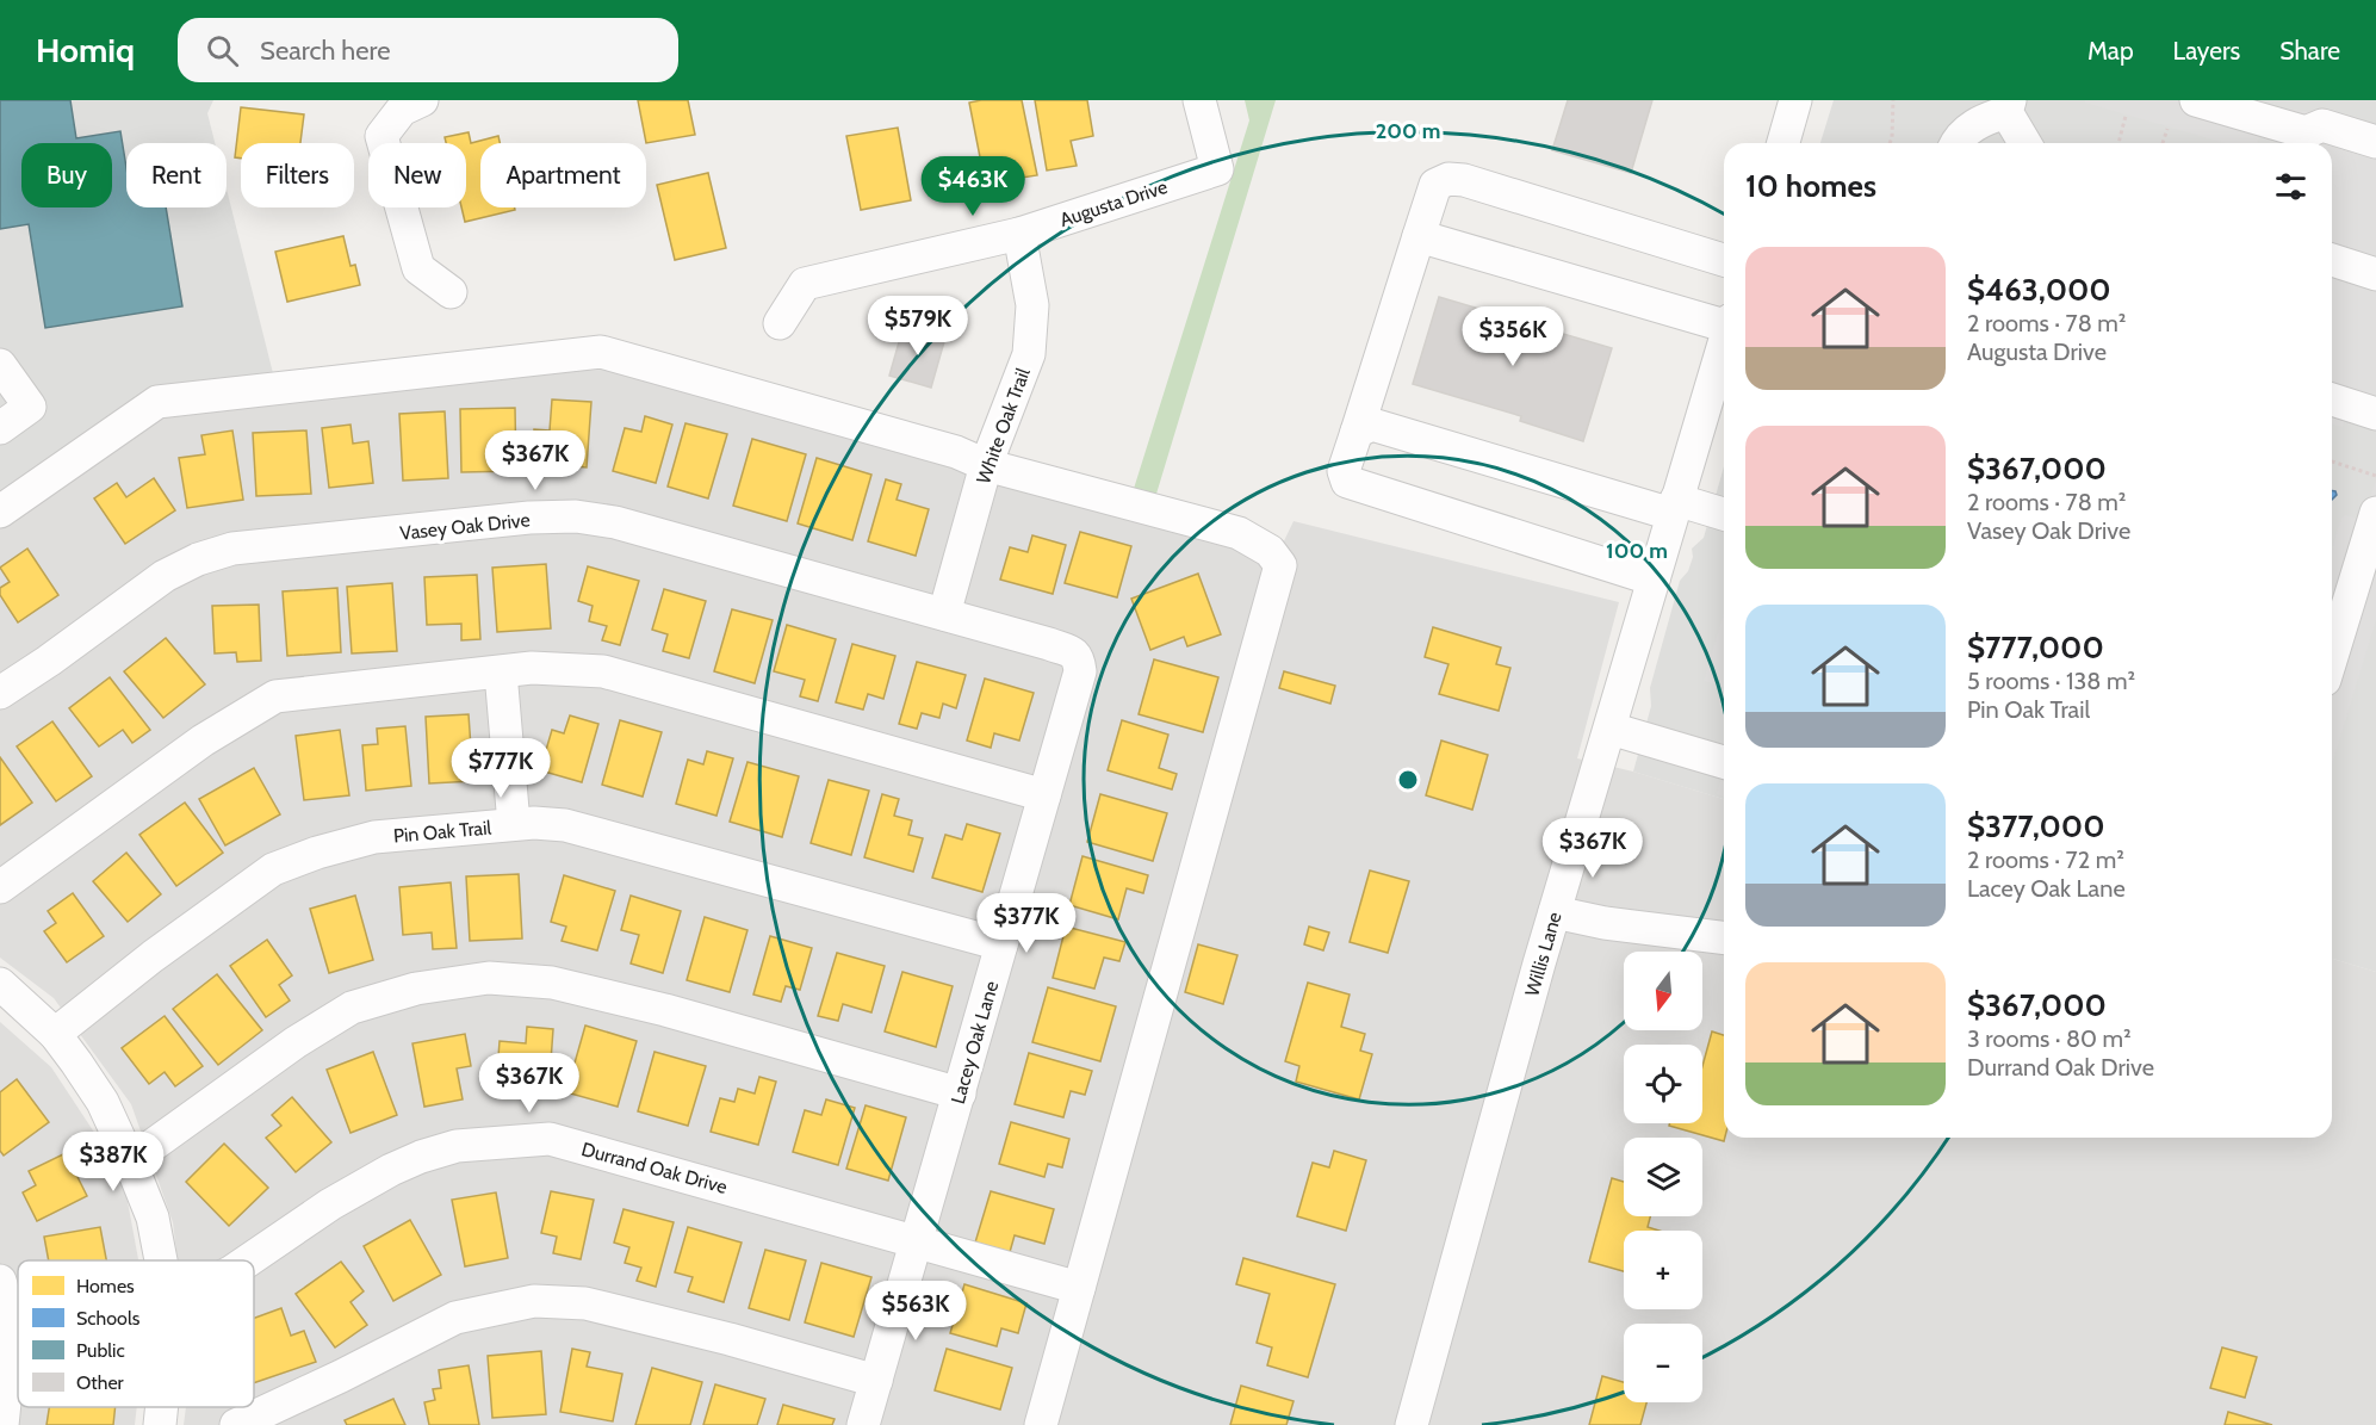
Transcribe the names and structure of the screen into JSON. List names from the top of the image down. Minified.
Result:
{"streets":{"street":["Augusta Drive","White Oak Trail","Vasey Oak Drive","Pin Oak Trail","Willis Lane","Lacey Oak Lane","Durrand Oak Drive"]},"crossings":[["Augusta Drive","White Oak Trail"],["White Oak Trail","Vasey Oak Drive"],["Vasey Oak Drive","Lacey Oak Lane"],["Pin Oak Trail","Lacey Oak Lane"],["Lacey Oak Lane","Durrand Oak Drive"]],"legend":["Homes","Schools","Public","Other"],"north":"bottom","page":{"header":"Homiq","search":"Search here","nav":["Map","Layers","Share"],"chip":["Buy","Rent","Filters","New","Apartment"],"heading":"10 homes","price":["$463K","$579K","$356K","$367K","$777K","$367K","$377K","$367K","$387K","$563K"],"list":[{"name":"$463,000","note":"2 rooms · 78 m² · Augusta Drive"},{"name":"$367,000","note":"2 rooms · 78 m² · Vasey Oak Drive"},{"name":"$777,000","note":"5 rooms · 138 m² · Pin Oak Trail"},{"name":"$377,000","note":"2 rooms · 72 m² · Lacey Oak Lane"},{"name":"$367,000","note":"3 rooms · 80 m² · Durrand Oak Drive"}],"map_buttons":["+","−"]},"rings":["200 m","100 m"]}
